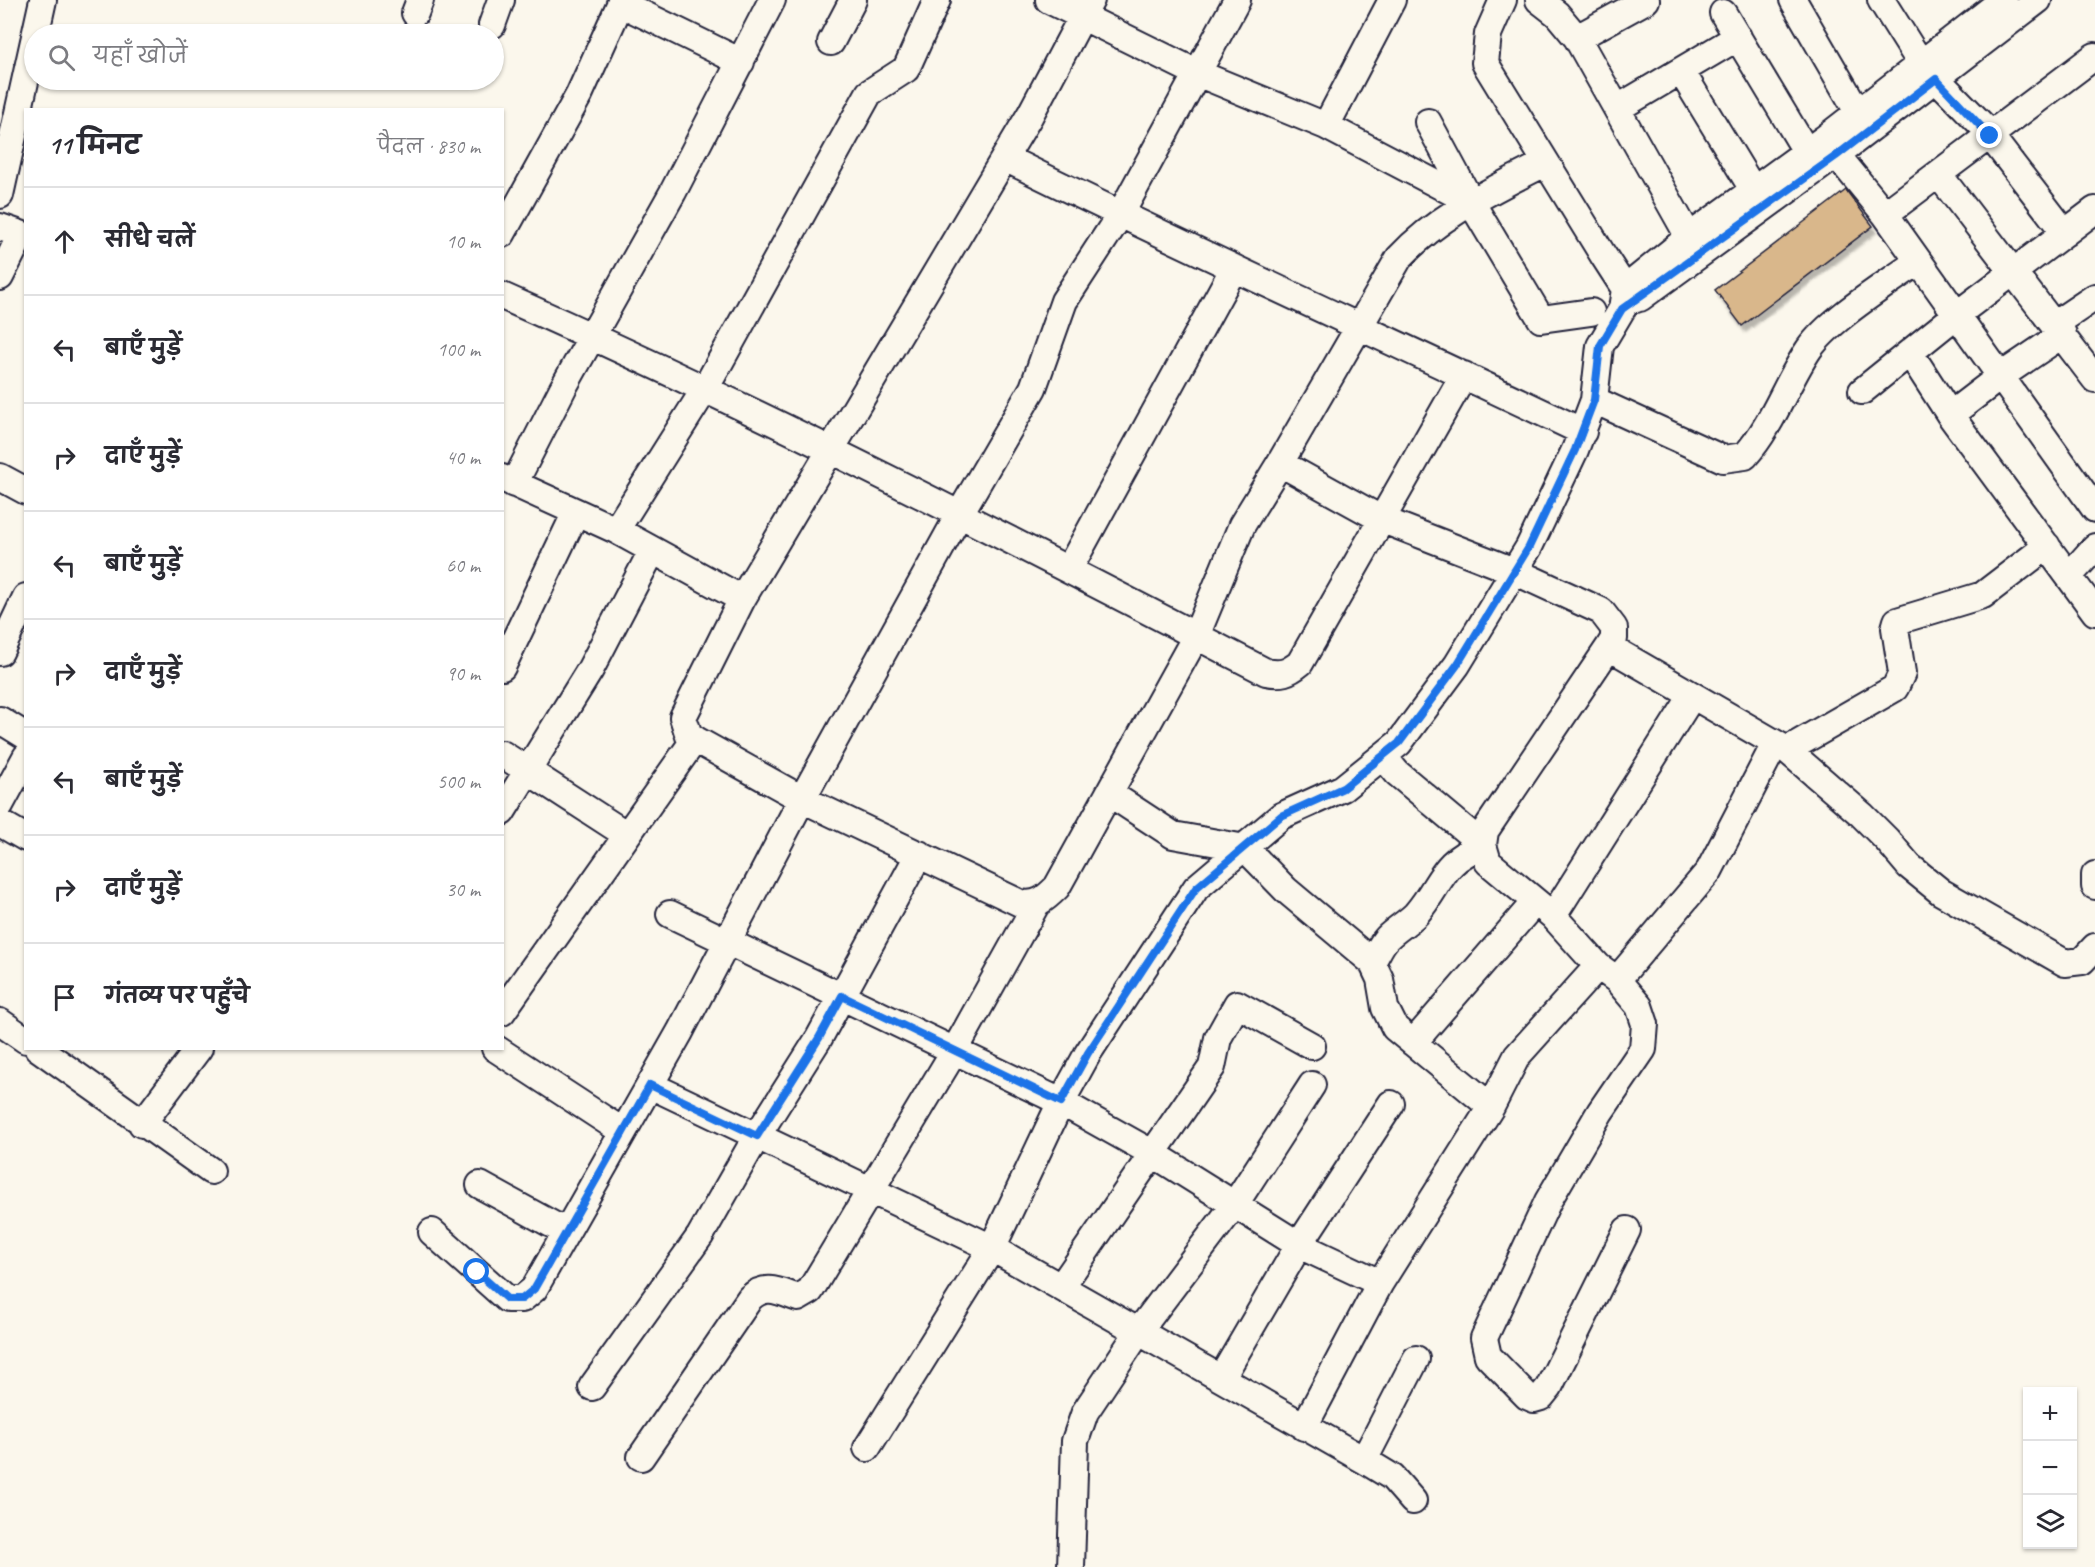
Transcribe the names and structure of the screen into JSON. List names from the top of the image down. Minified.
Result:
{"page":{"search":"यहाँ खोजें","heading":["11 मिनट","पैदल · 830 m"],"list":[["सीधे चलें","10 m"],["बाएँ मुड़ें","100 m"],["दाएँ मुड़ें","40 m"],["बाएँ मुड़ें","60 m"],["दाएँ मुड़ें","90 m"],["बाएँ मुड़ें","500 m"],["दाएँ मुड़ें","30 m"],"गंतव्य पर पहुँचे"],"map_buttons":["+","−"]}}
